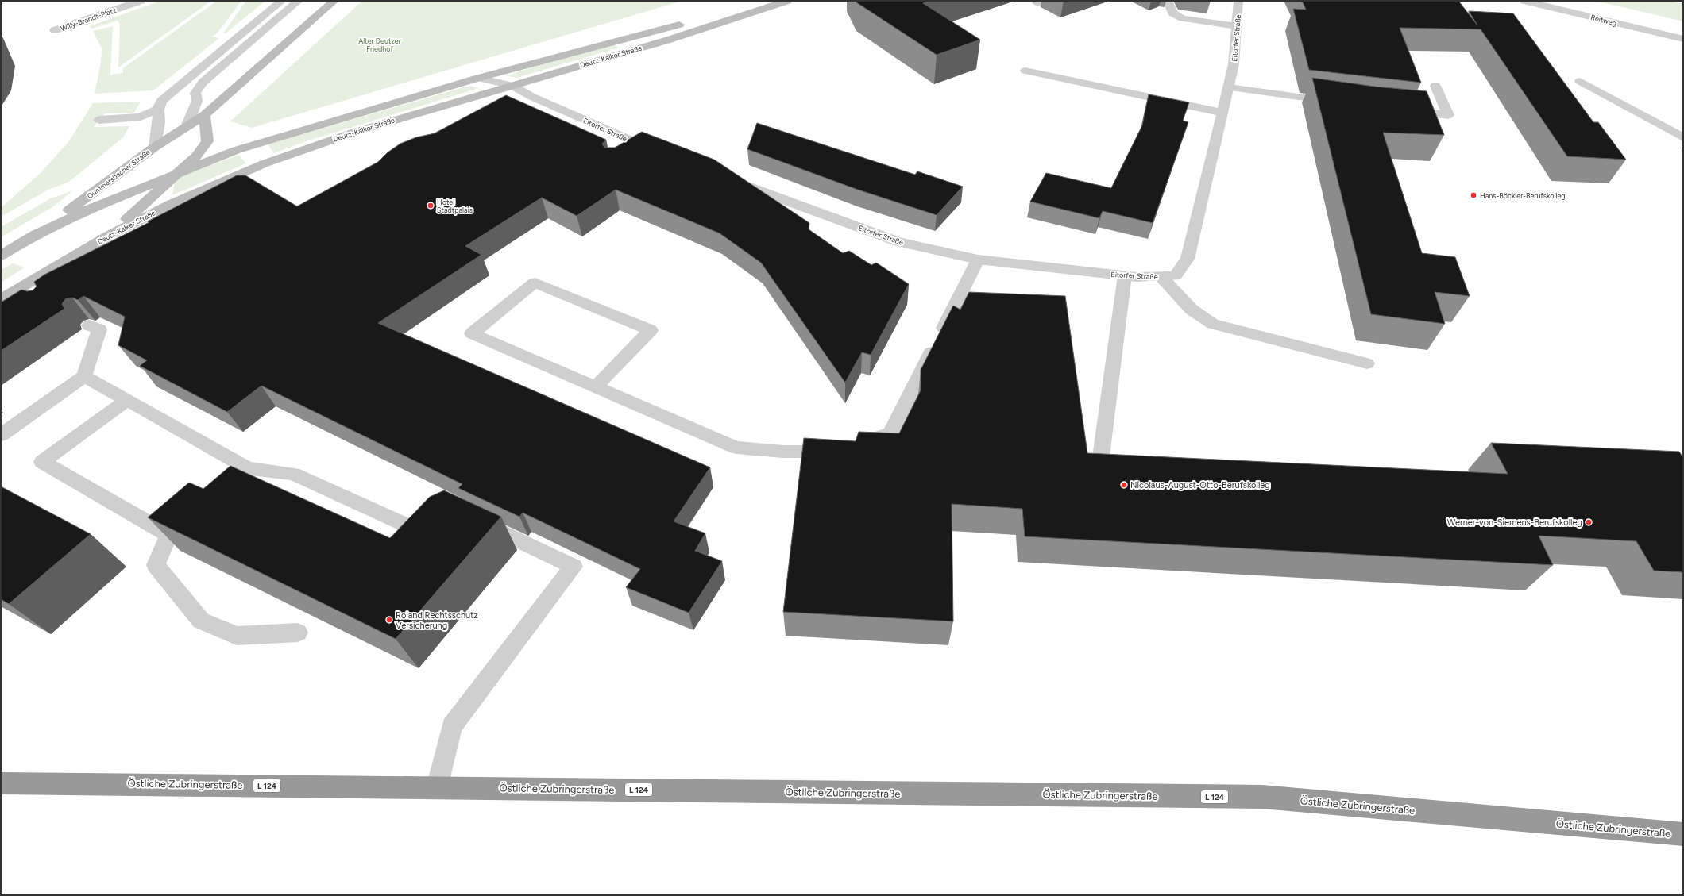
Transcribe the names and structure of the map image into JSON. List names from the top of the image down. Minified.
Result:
{"streets":{"highway":["Östliche Zubringerstraße","L 124"],"main road":["Deutz-Kalker Straße","Gummersbacher Straße"],"street":["Willy-Brandt-Platz","Reitweg","Eitorfer Straße"]},"crossings":[["Eitorfer Straße","Deutz-Kalker Straße"],["Deutz-Kalker Straße","Gummersbacher Straße"]],"parks":["Alter Deutzer Friedhof"],"places":["Hans-Böckler-Berufskolleg","Hotel Stadtpalais","Nicolaus-August-Otto-Berufskolleg","Werner-von-Siemens-Berufskolleg","Roland Rechtsschutz Versicherung"]}
